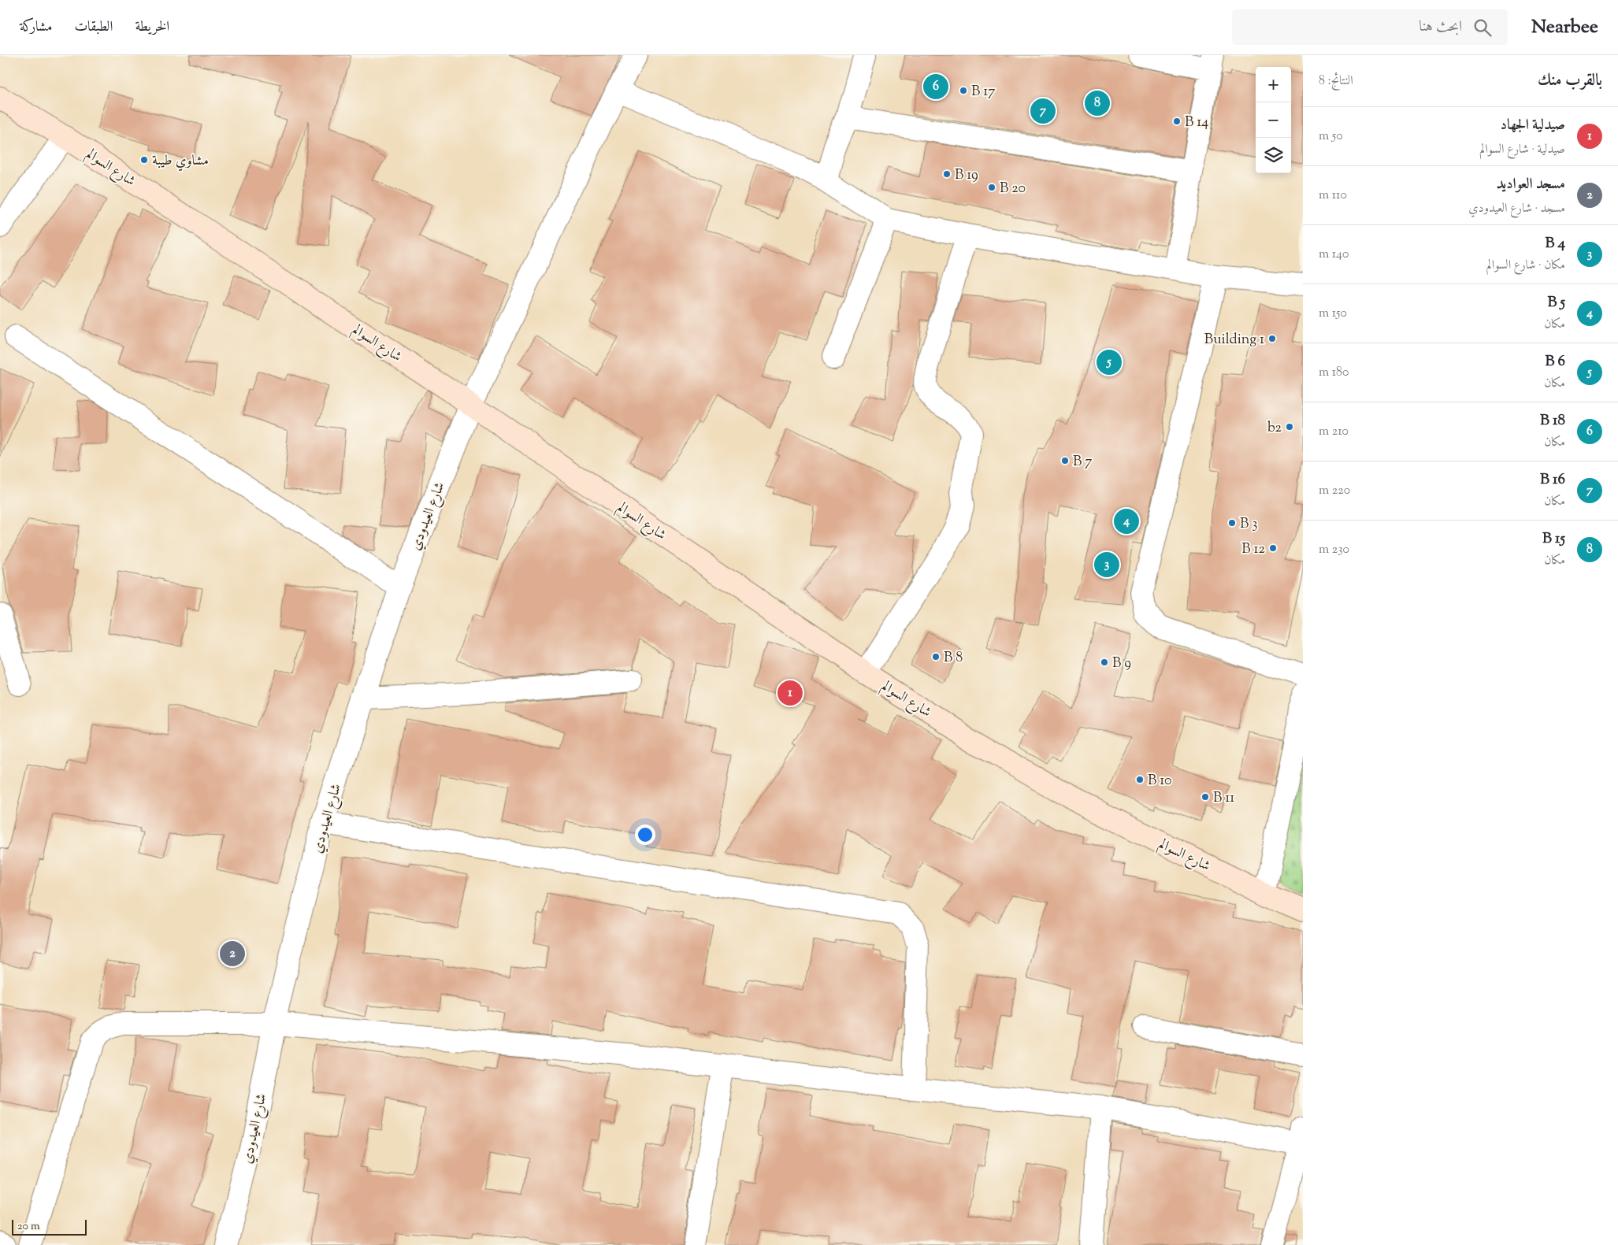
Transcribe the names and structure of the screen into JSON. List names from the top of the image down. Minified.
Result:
{"streets":{"main road":["شارع السوالم"],"street":["شارع العيدودي"]},"crossings":[["شارع السوالم","شارع العيدودي"]],"places":["B 17","B 14","مشاوي طيبة","B 19","B 20","Building 1","b2","B 7","B 3","B 12","B 8","B 9","B 10","B 11"],"scale_bar":"20 m","page":{"header":"Nearbee","search":"ابحث هنا","nav":["الخريطة","الطبقات","مشاركة"],"heading":["بالقرب منك","النتائج: 8"],"map_buttons":["+","−"],"pins":["6","8","7","5","4","3","1","2"],"list":[{"mark":"1","name":"صيدلية الجهاد","note":"صيدلية · شارع السوالم","value":"50 m"},{"mark":"2","name":"مسجد العواديد","note":"مسجد · شارع العيدودي","value":"110 m"},{"mark":"3","name":"B 4","note":"مكان · شارع السوالم","value":"140 m"},{"mark":"4","name":"B 5","note":"مكان","value":"150 m"},{"mark":"5","name":"B 6","note":"مكان","value":"180 m"},{"mark":"6","name":"B 18","note":"مكان","value":"210 m"},{"mark":"7","name":"B 16","note":"مكان","value":"220 m"},{"mark":"8","name":"B 15","note":"مكان","value":"230 m"}],"scale":"20 m"}}
